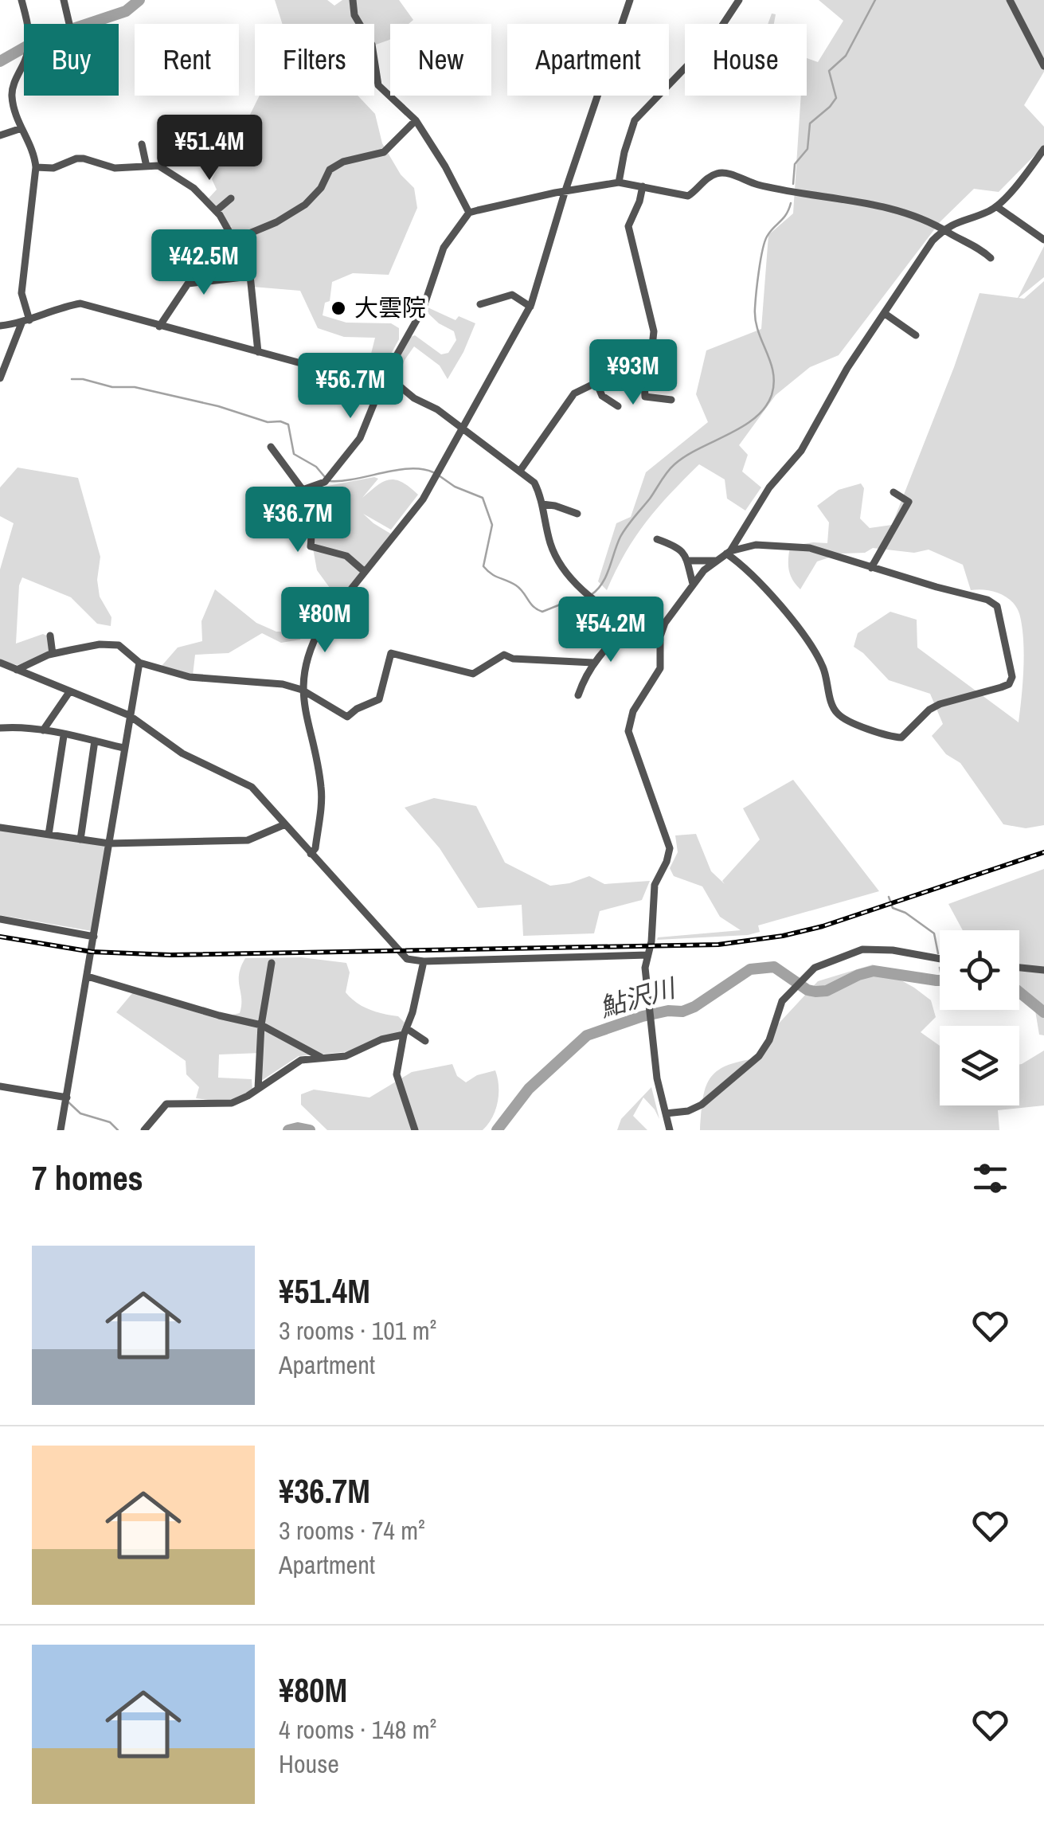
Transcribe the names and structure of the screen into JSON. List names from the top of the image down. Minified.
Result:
{"water":["鮎沢川"],"places":["大雲院"],"page":{"chip":["Buy","Rent","Filters","New","Apartment","House"],"price":["¥51.4M","¥42.5M","¥93M","¥56.7M","¥36.7M","¥80M","¥54.2M"],"heading":"7 homes","list":[{"name":"¥51.4M","note":"3 rooms · 101 m² · Apartment"},{"name":"¥36.7M","note":"3 rooms · 74 m² · Apartment"},{"name":"¥80M","note":"4 rooms · 148 m² · House"}]}}
